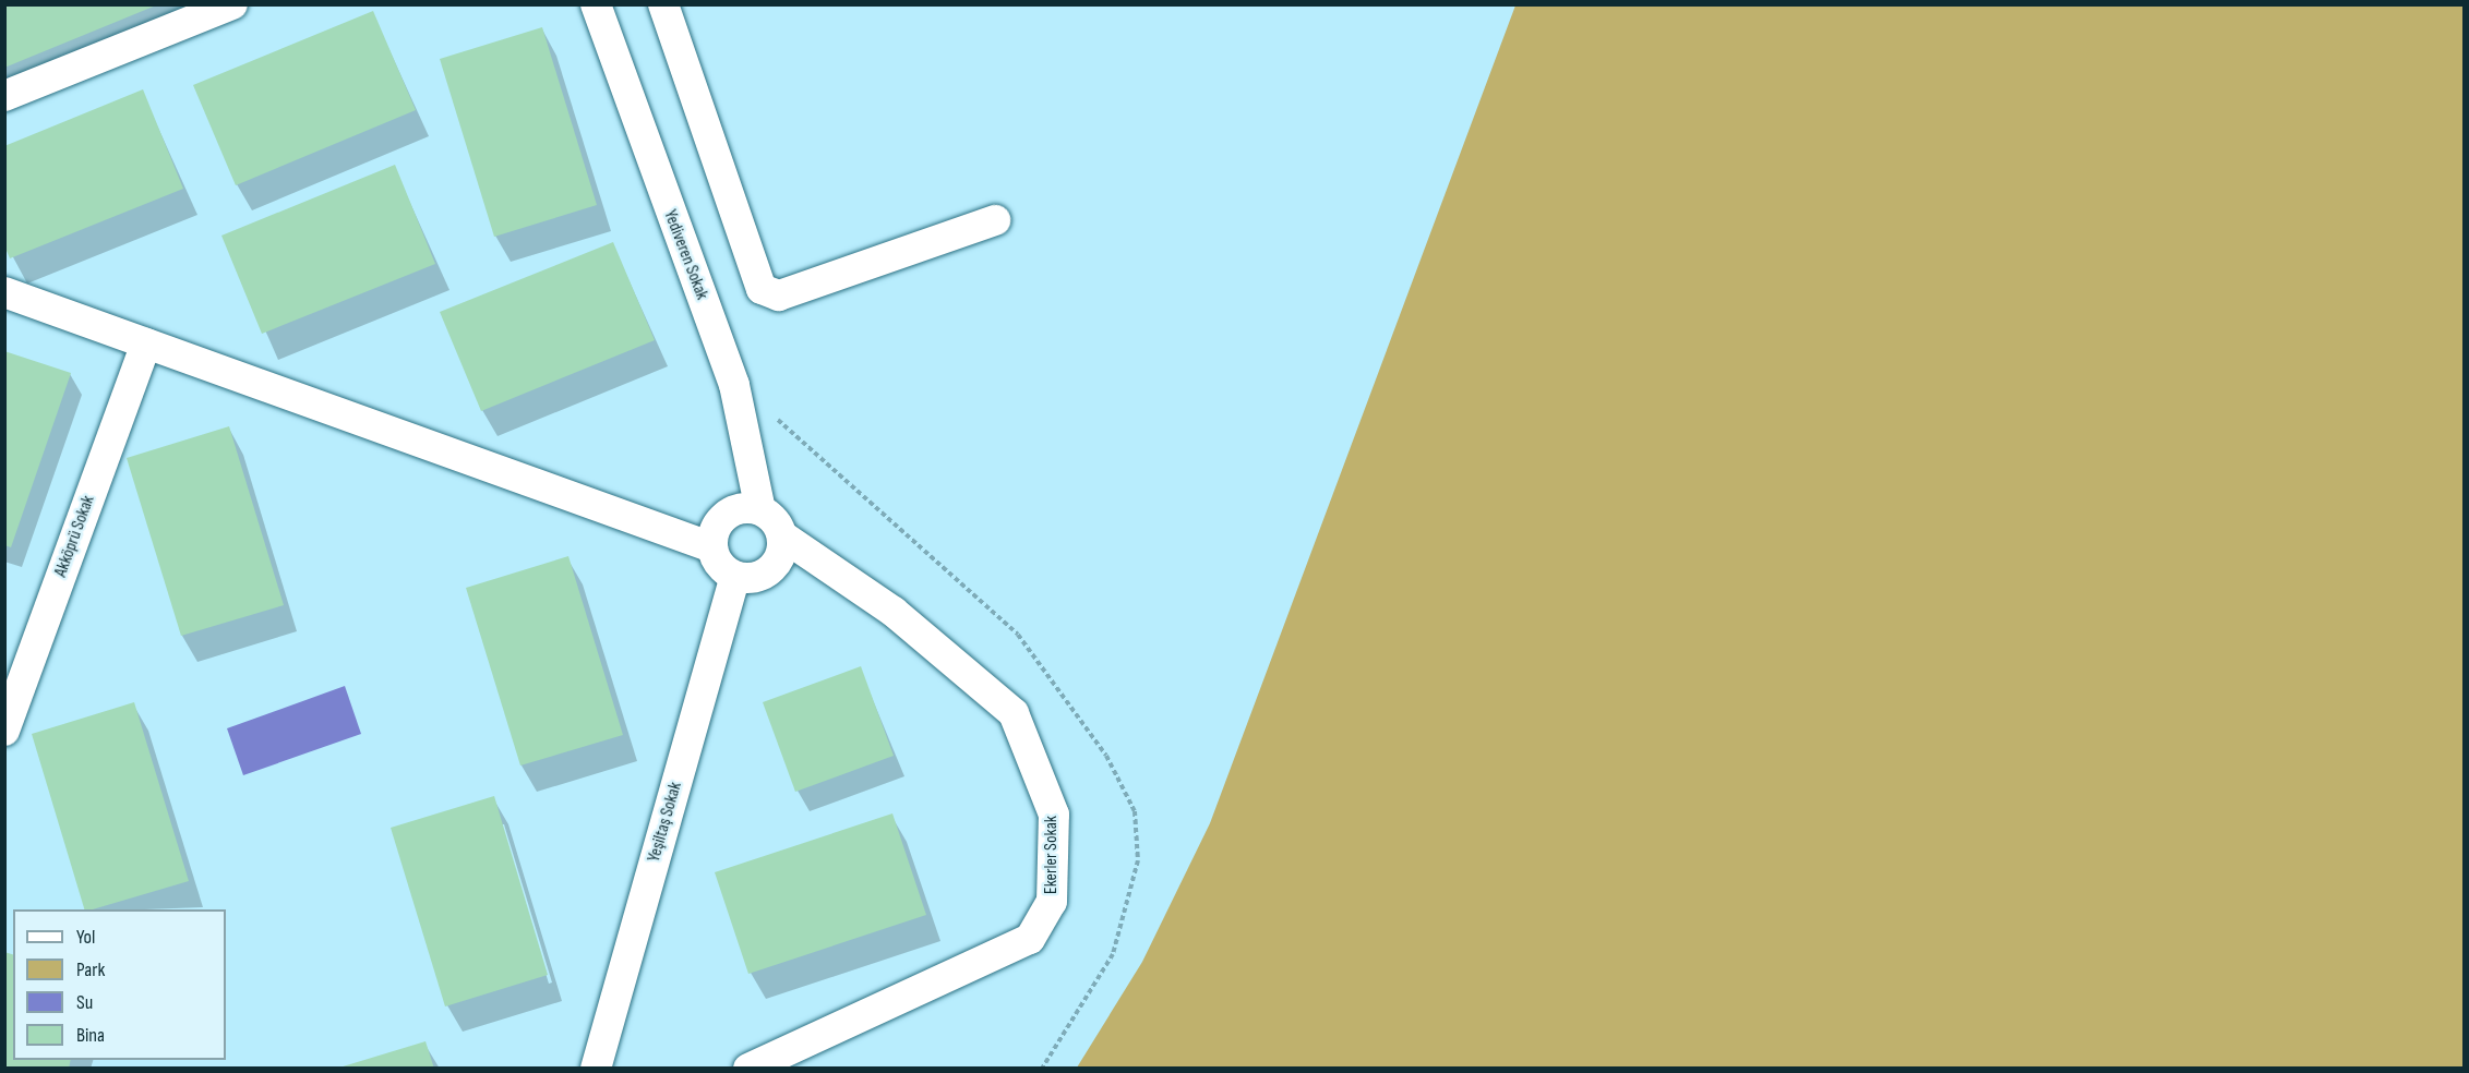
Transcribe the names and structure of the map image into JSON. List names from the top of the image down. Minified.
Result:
{"streets":{"street":["Yediveren Sokak","Akköprü Sokak","Yeşiltaş Sokak","Ekerler Sokak"]},"crossings":[["Yediveren Sokak","Yeşiltaş Sokak"],["Yediveren Sokak","Ekerler Sokak"],["Yeşiltaş Sokak","Ekerler Sokak"]],"legend":["Yol","Park","Su","Bina"]}
